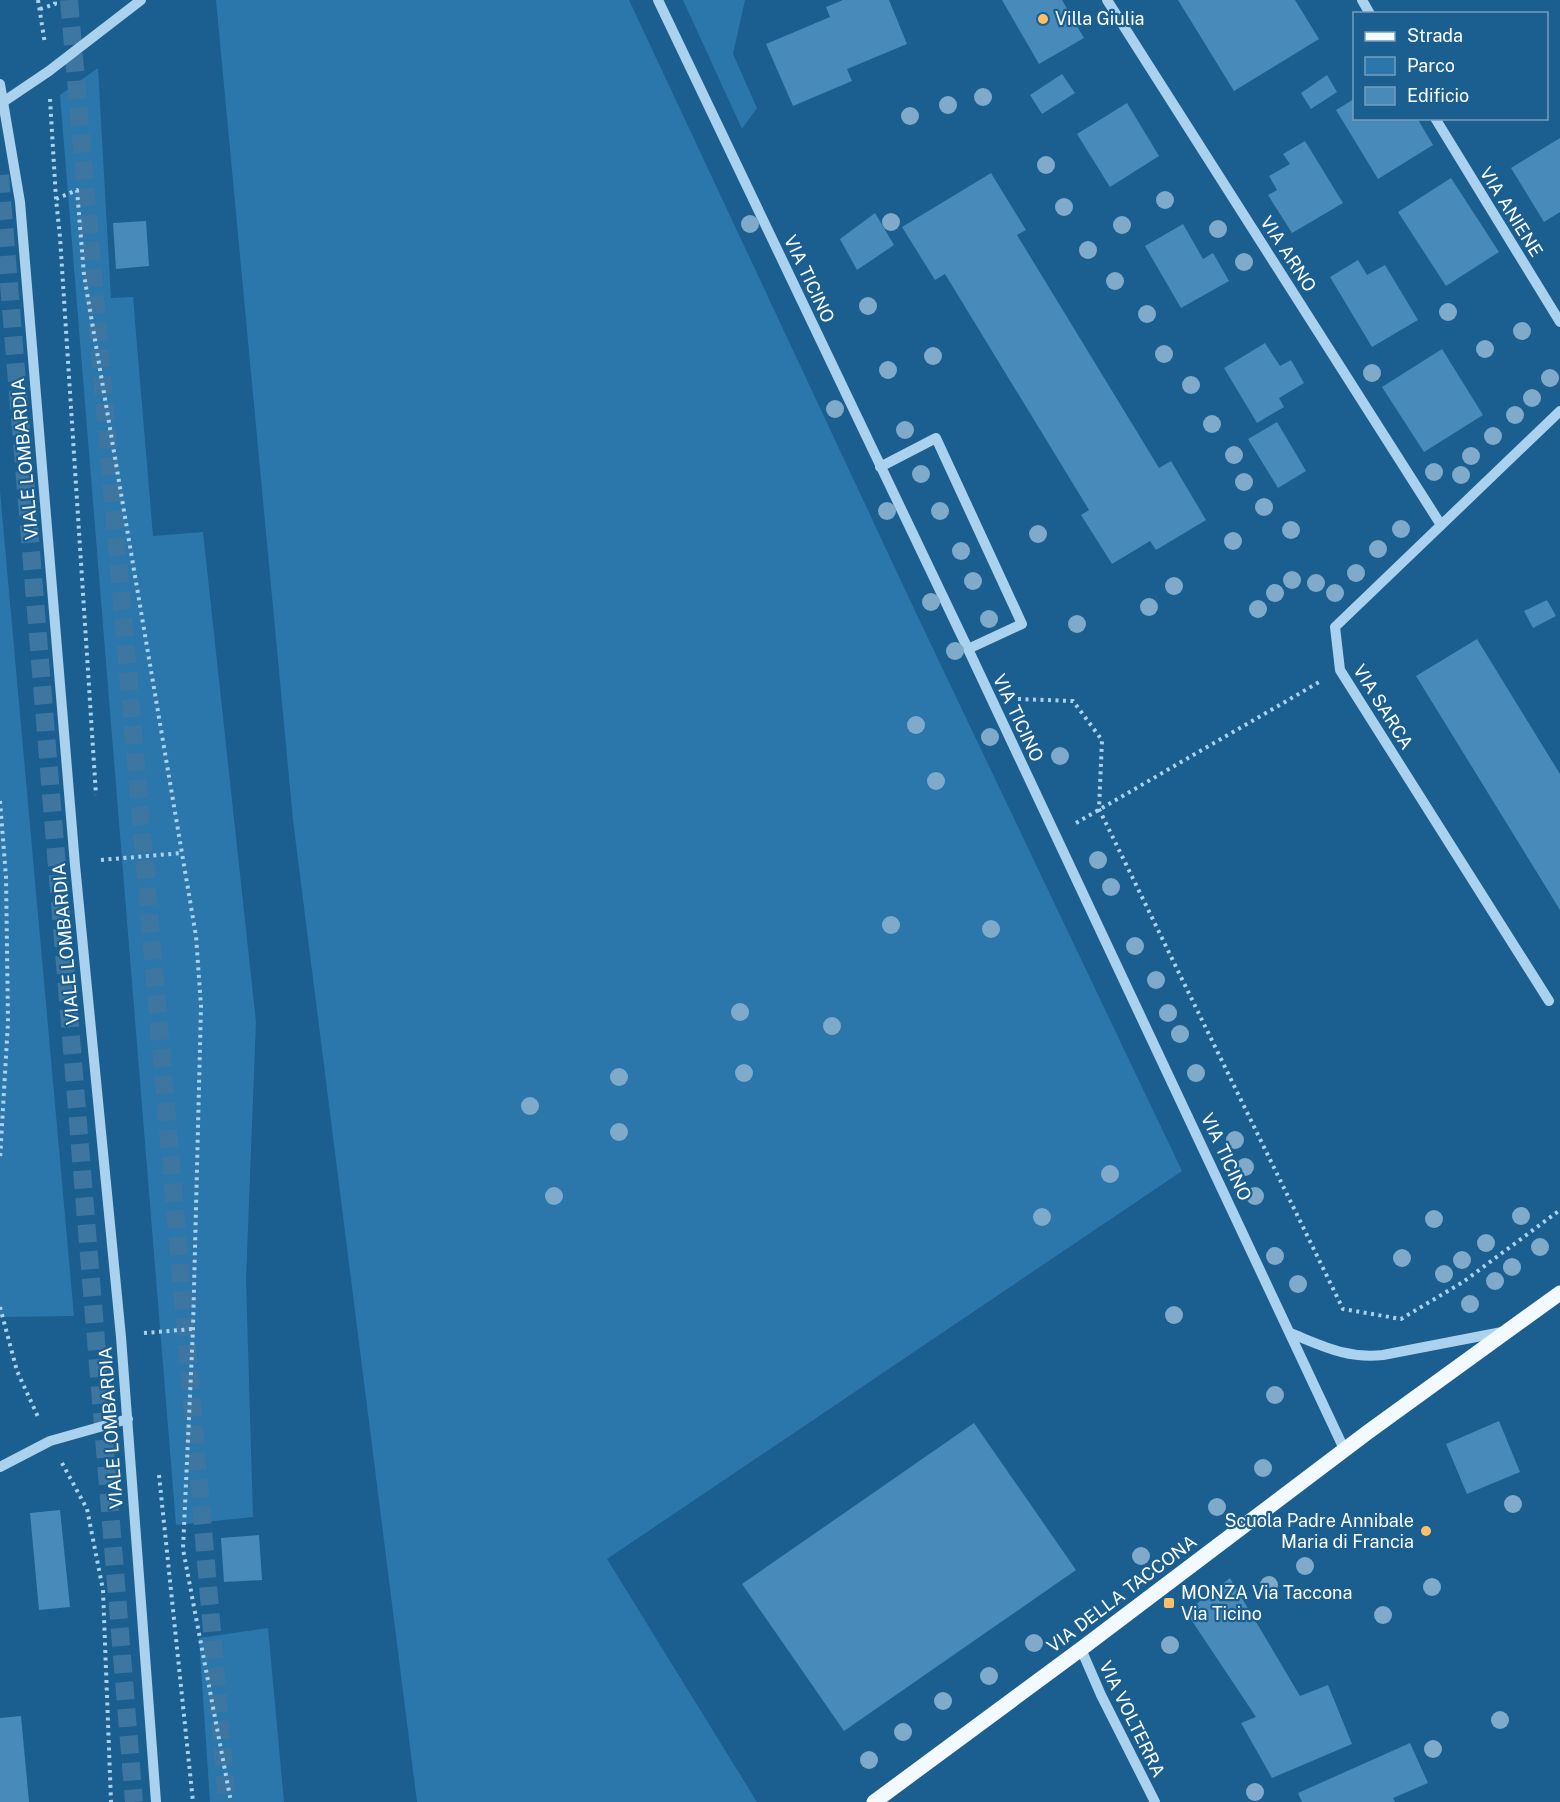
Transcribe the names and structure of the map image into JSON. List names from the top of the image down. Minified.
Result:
{"streets":{"main road":["VIA DELLA TACCONA"],"street":["VIA ANIENE","VIA ARNO","VIA TICINO","VIALE LOMBARDIA","VIA SARCA","VIA VOLTERRA"]},"crossings":[["VIA ARNO","VIA SARCA"],["VIA TICINO","VIA DELLA TACCONA"],["VIA DELLA TACCONA","VIA VOLTERRA"]],"places":{"other":["Villa Giulia","Scuola Padre Annibale Maria di Francia"],"transit":["MONZA Via Taccona Via Ticino"]},"legend":["Strada","Parco","Edificio"]}
